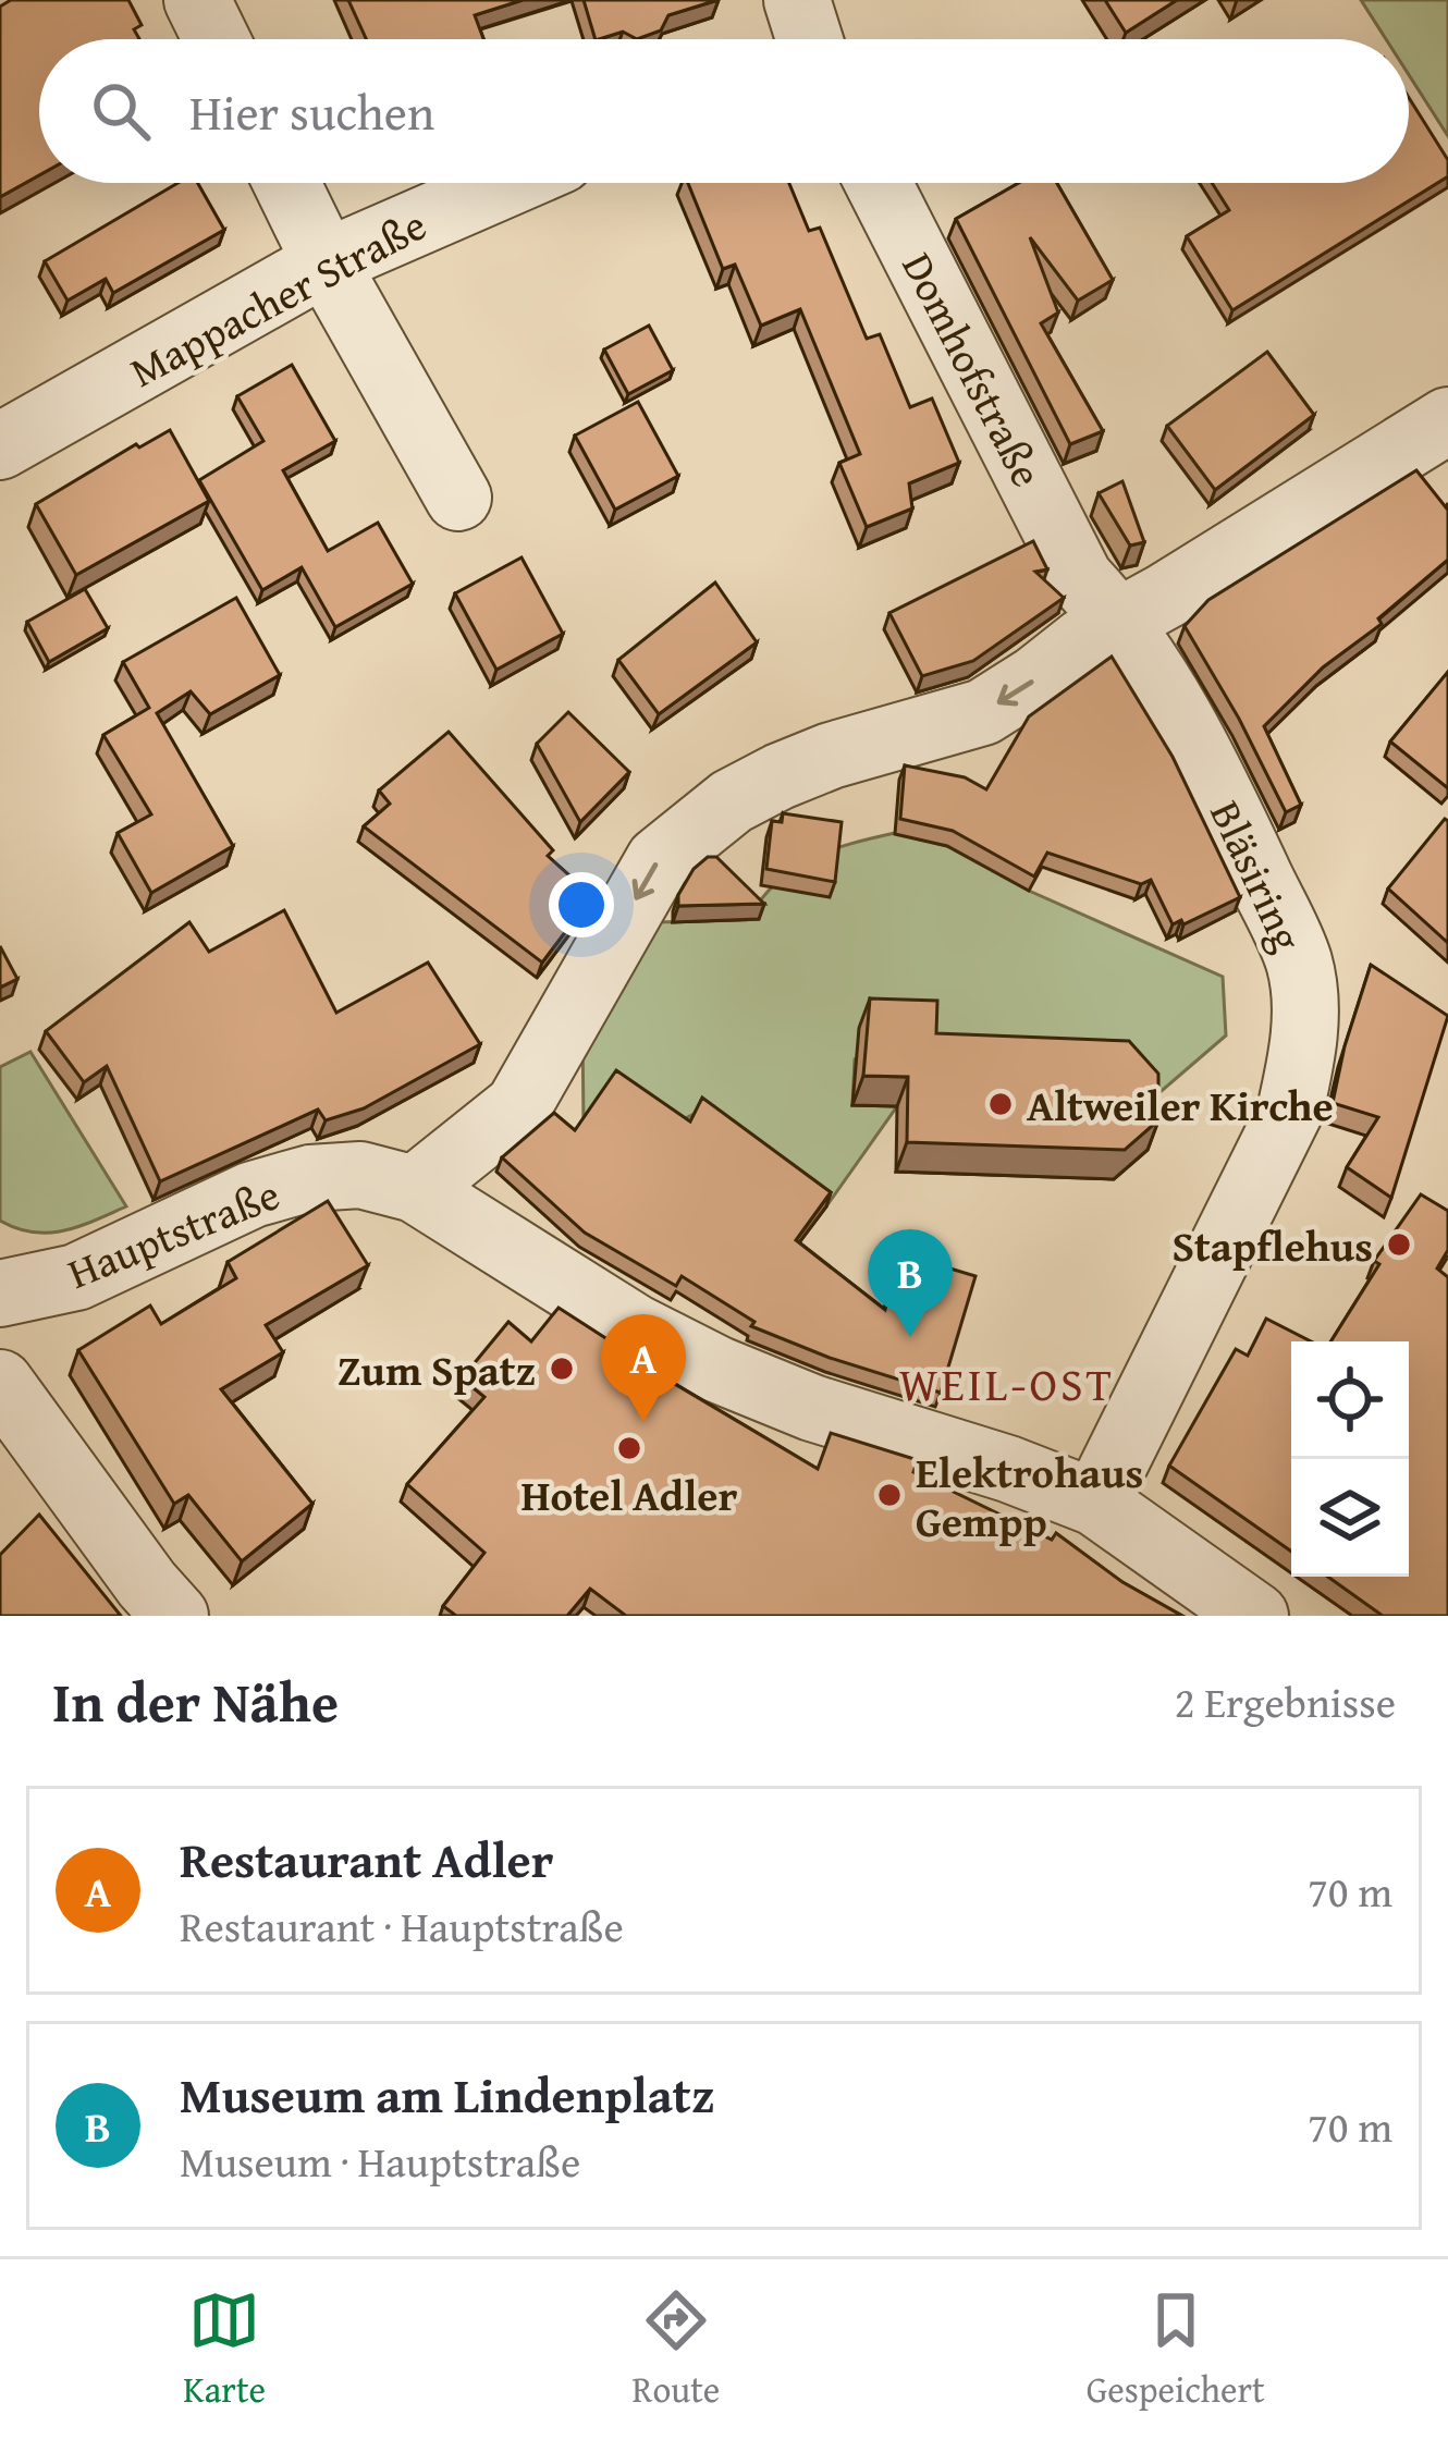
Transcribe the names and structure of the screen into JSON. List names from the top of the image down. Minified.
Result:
{"streets":{"street":["Mappacher Straße","Domhofstraße","Bläsiring","Hauptstraße"]},"crossings":[["Domhofstraße","Bläsiring"],["Bläsiring","Hauptstraße"]],"districts":["WEIL-OST"],"places":["Altweiler Kirche","Stapflehus","Zum Spatz","Hotel Adler","Elektrohaus Gempp"],"page":{"search":"Hier suchen","pins":["B","A"],"heading":["In der Nähe","2 Ergebnisse"],"list":[{"mark":"A","name":"Restaurant Adler","note":"Restaurant · Hauptstraße","value":"70 m"},{"mark":"B","name":"Museum am Lindenplatz","note":"Museum · Hauptstraße","value":"70 m"}],"nav":["Karte","Route","Gespeichert"]}}
